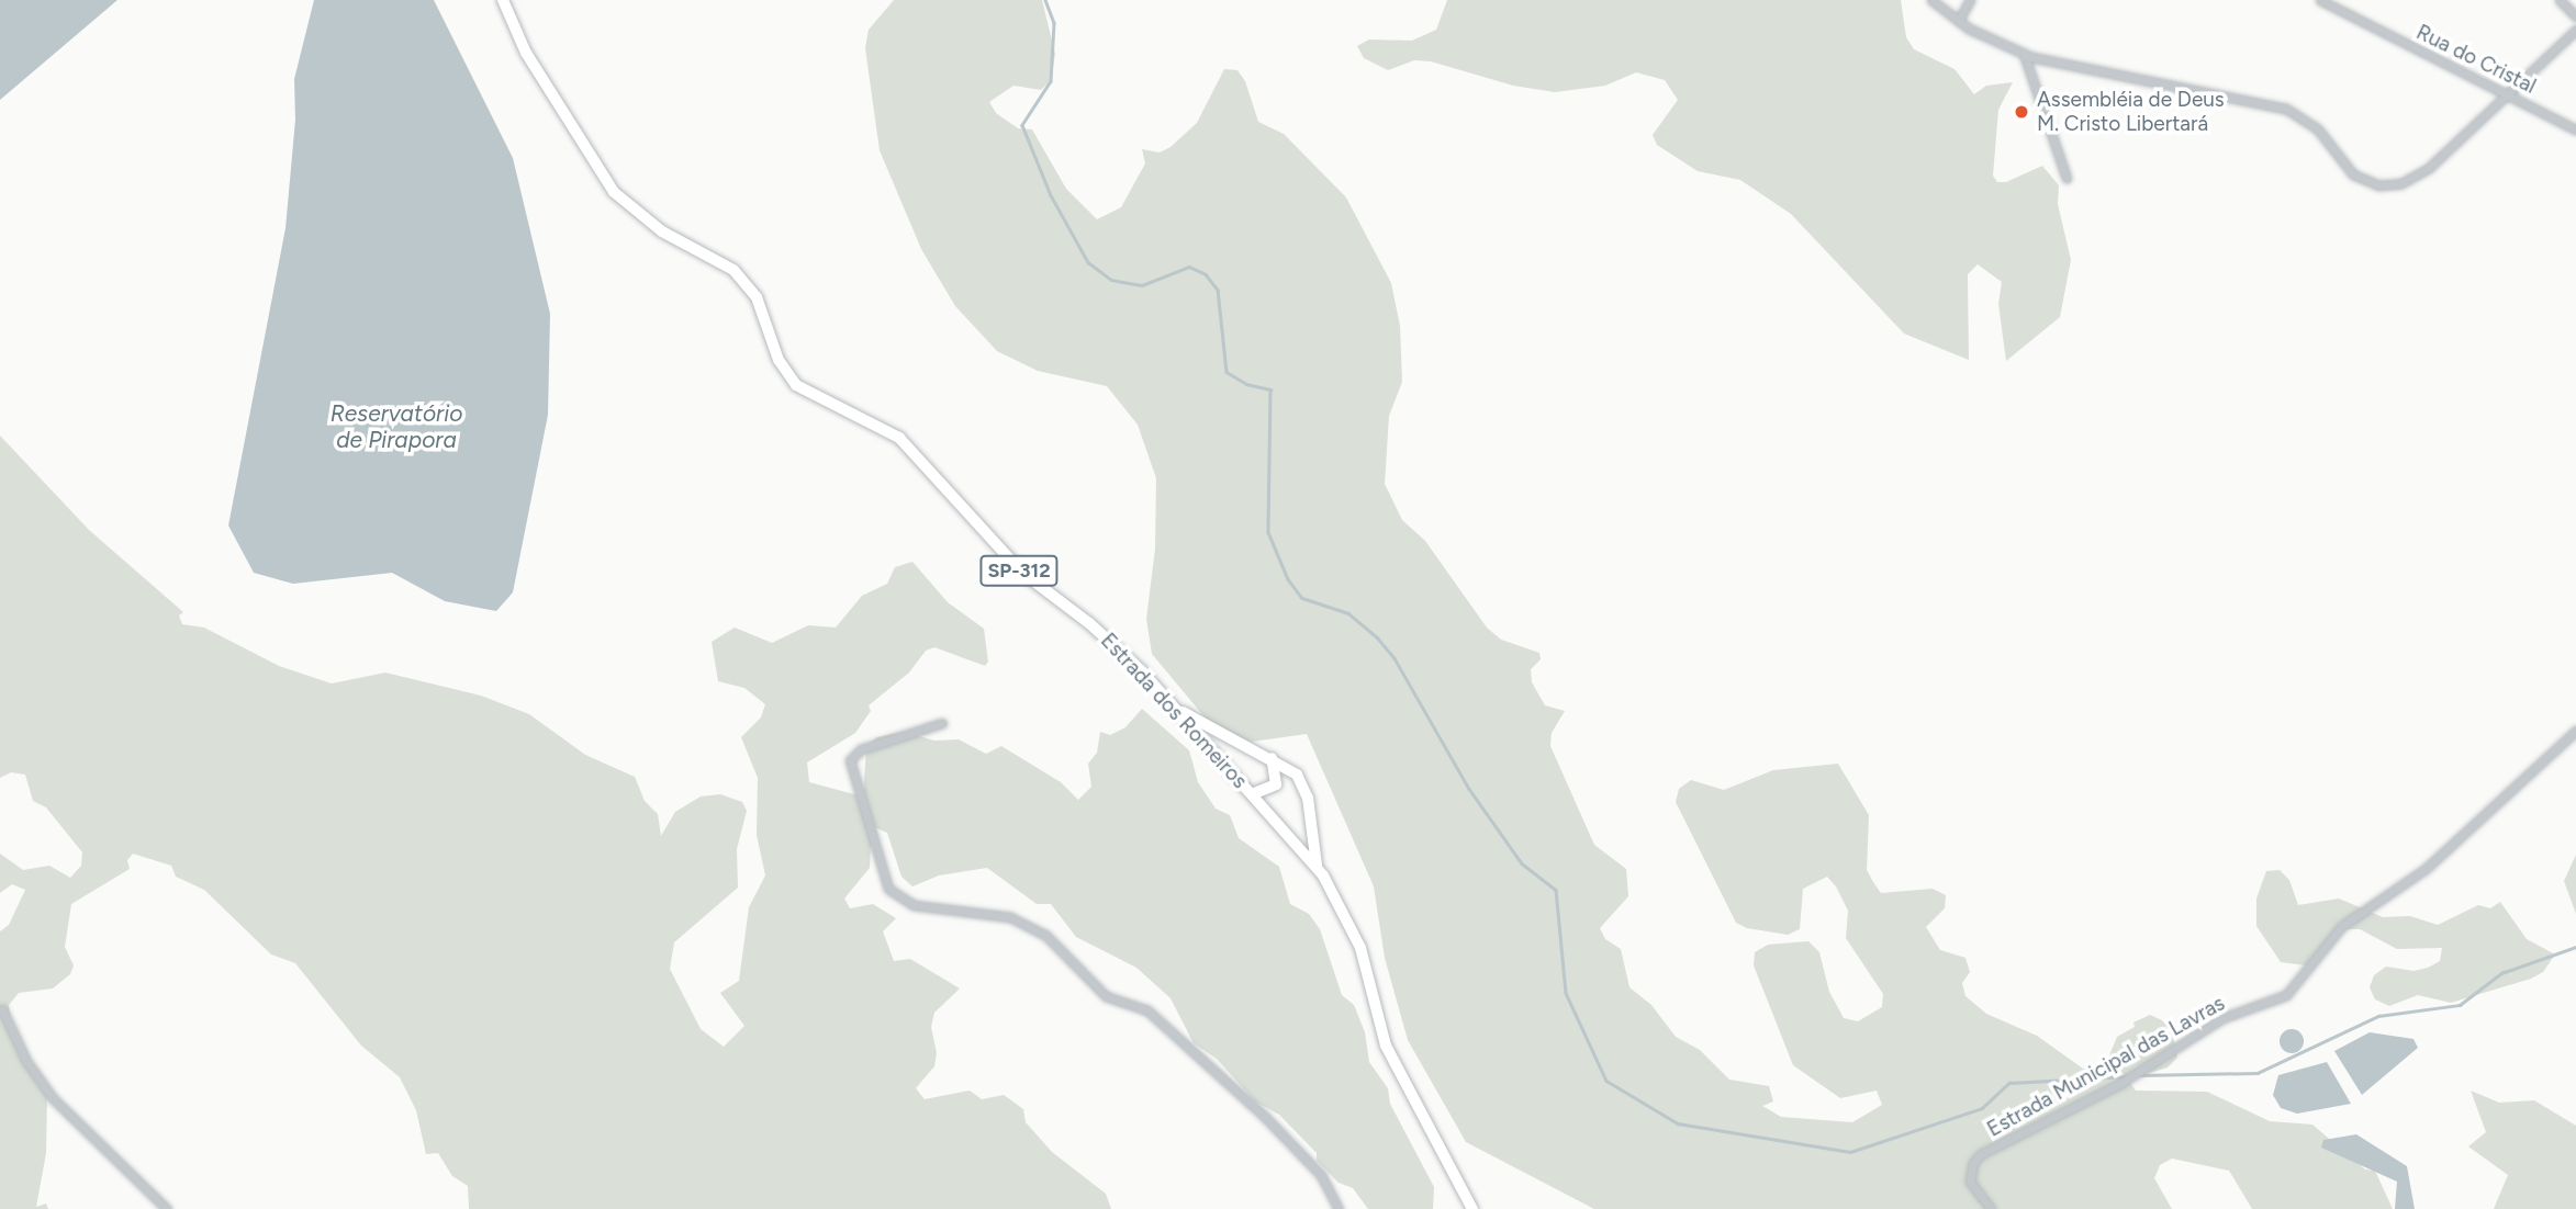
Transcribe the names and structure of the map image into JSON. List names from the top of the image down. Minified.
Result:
{"streets":{"main road":["SP-312","Estrada dos Romeiros"],"street":["Rua do Cristal","Estrada Municipal das Lavras"]},"water":["Reservatório de Pirapora"],"places":["Assembléia de Deus M. Cristo Libertará"]}
